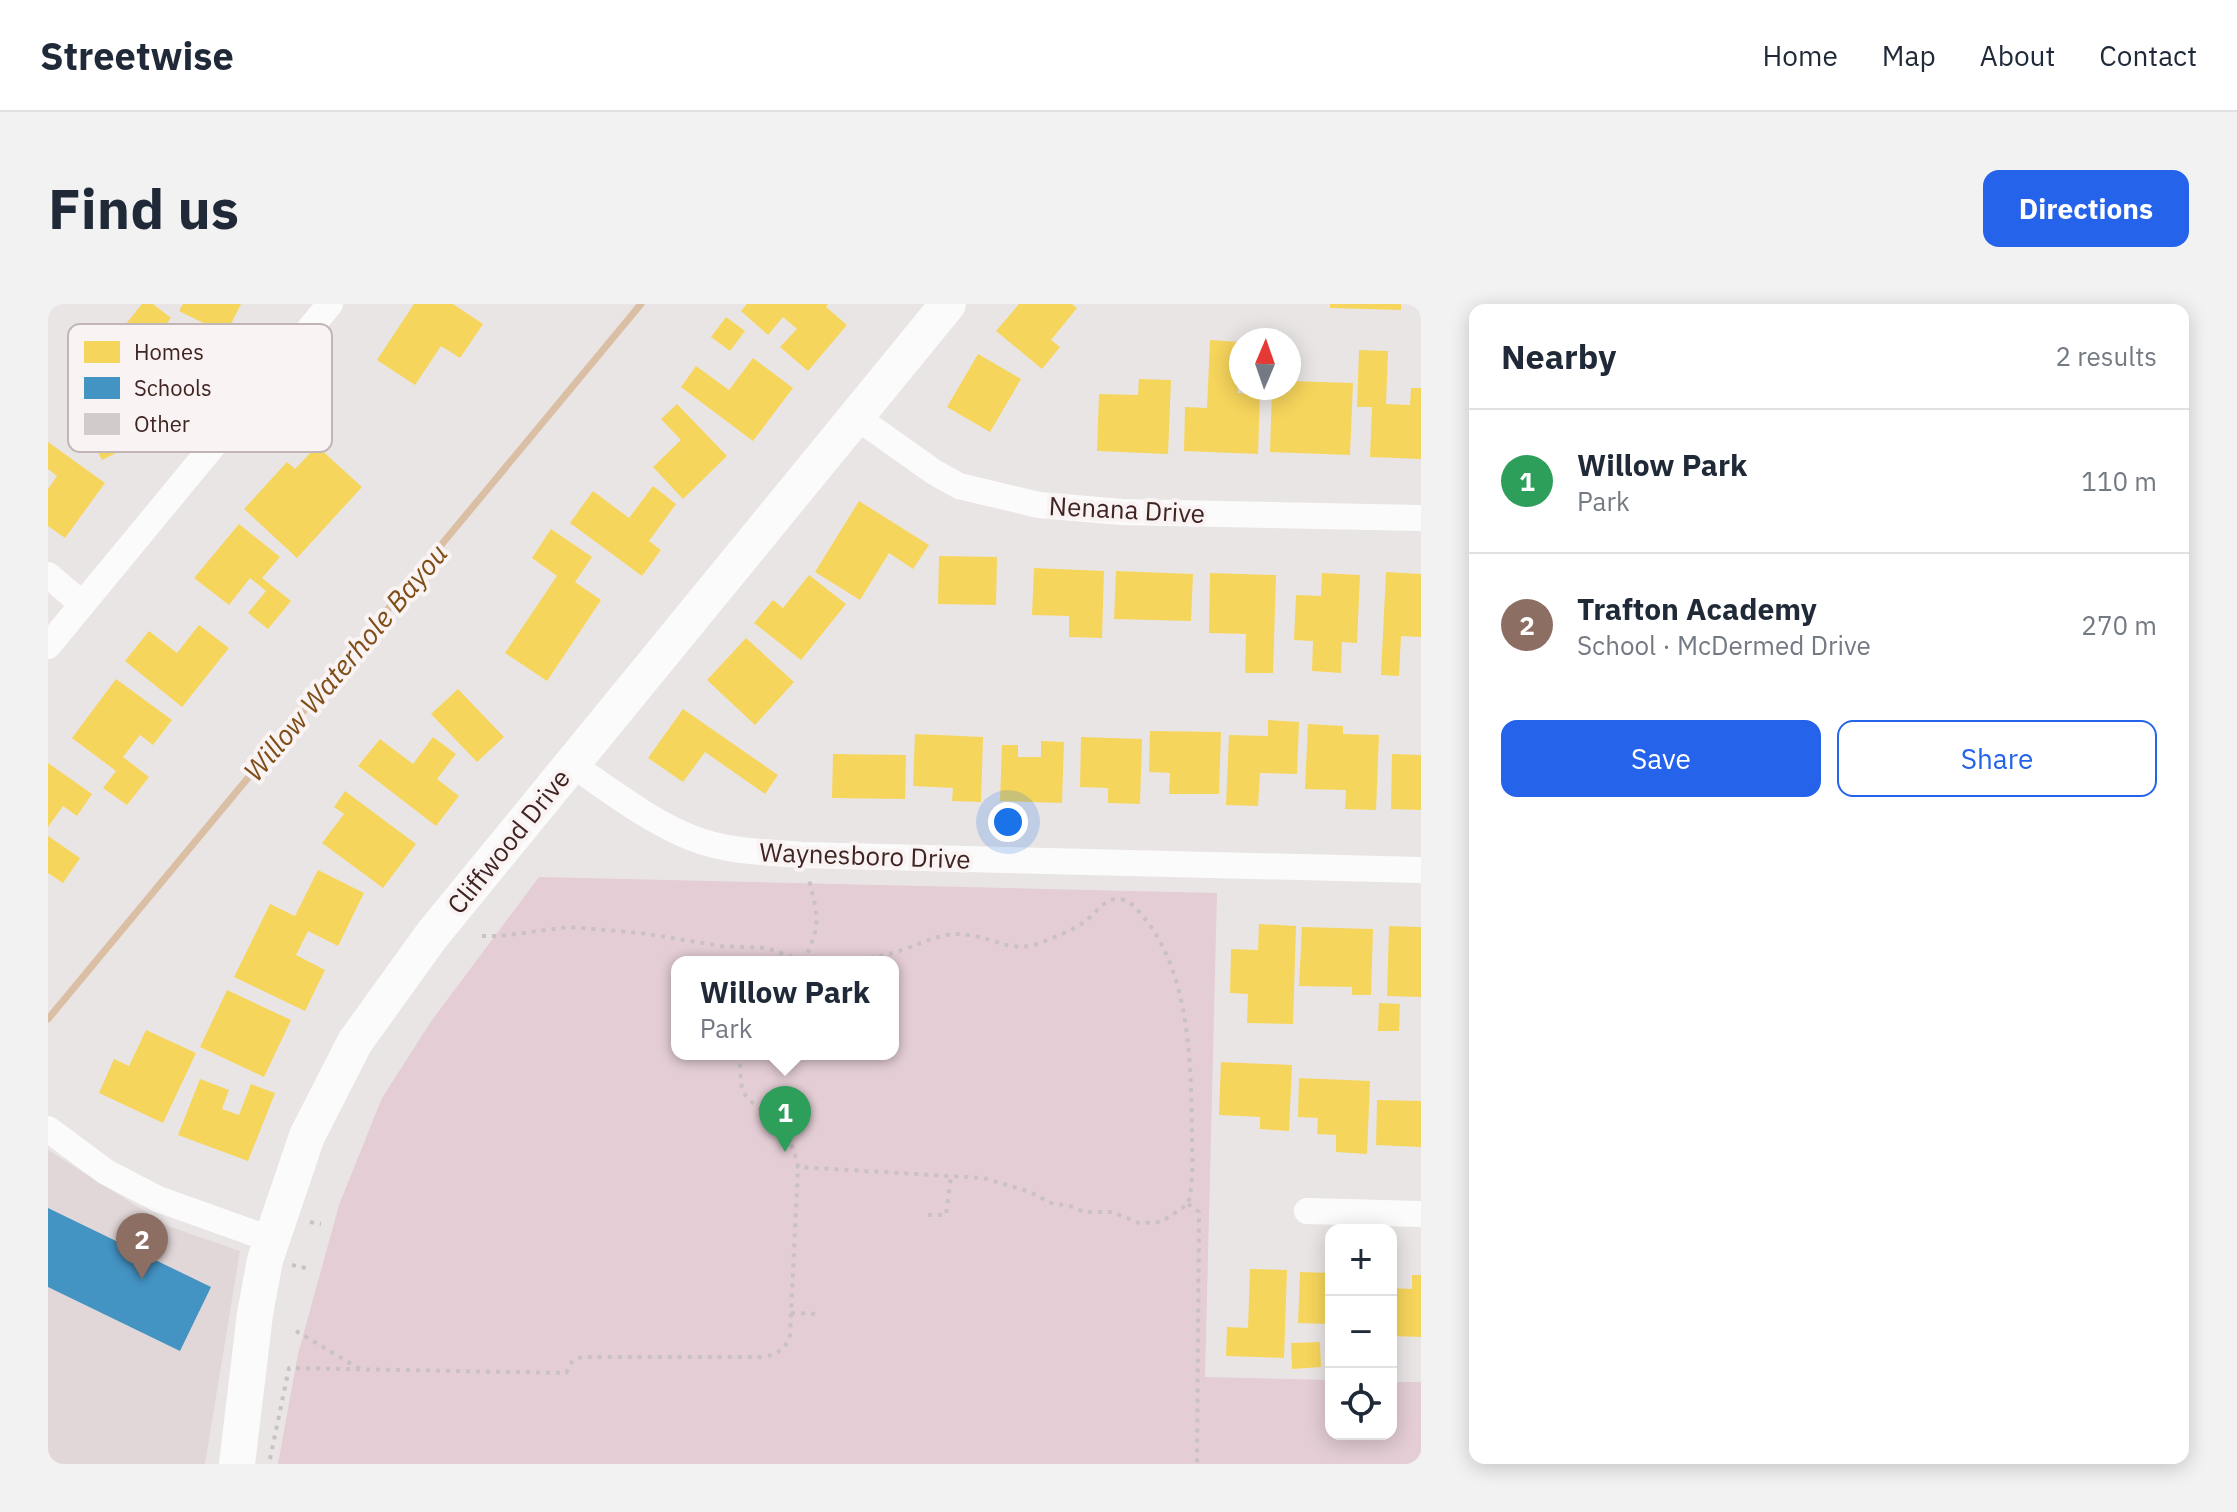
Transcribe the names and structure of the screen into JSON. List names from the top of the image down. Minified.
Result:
{"streets":{"street":["Nenana Drive","Cliffwood Drive","Waynesboro Drive"]},"crossings":[["Nenana Drive","Cliffwood Drive"],["Cliffwood Drive","Waynesboro Drive"]],"water":["Willow Waterhole Bayou"],"legend":["Homes","Schools","Other"],"north":"top","page":{"header":"Streetwise","nav":["Home","Map","About","Contact"],"buttons":["Directions",["Save","Share"]],"title":"Find us","heading":["Nearby","2 results"],"list":[{"mark":"1","name":"Willow Park","note":"Park","value":"110 m"},{"mark":"2","name":"Trafton Academy","note":"School · McDermed Drive","value":"270 m"}],"popup":["Willow Park","Park"],"pins":["1","2"],"map_buttons":["+","−"]}}
